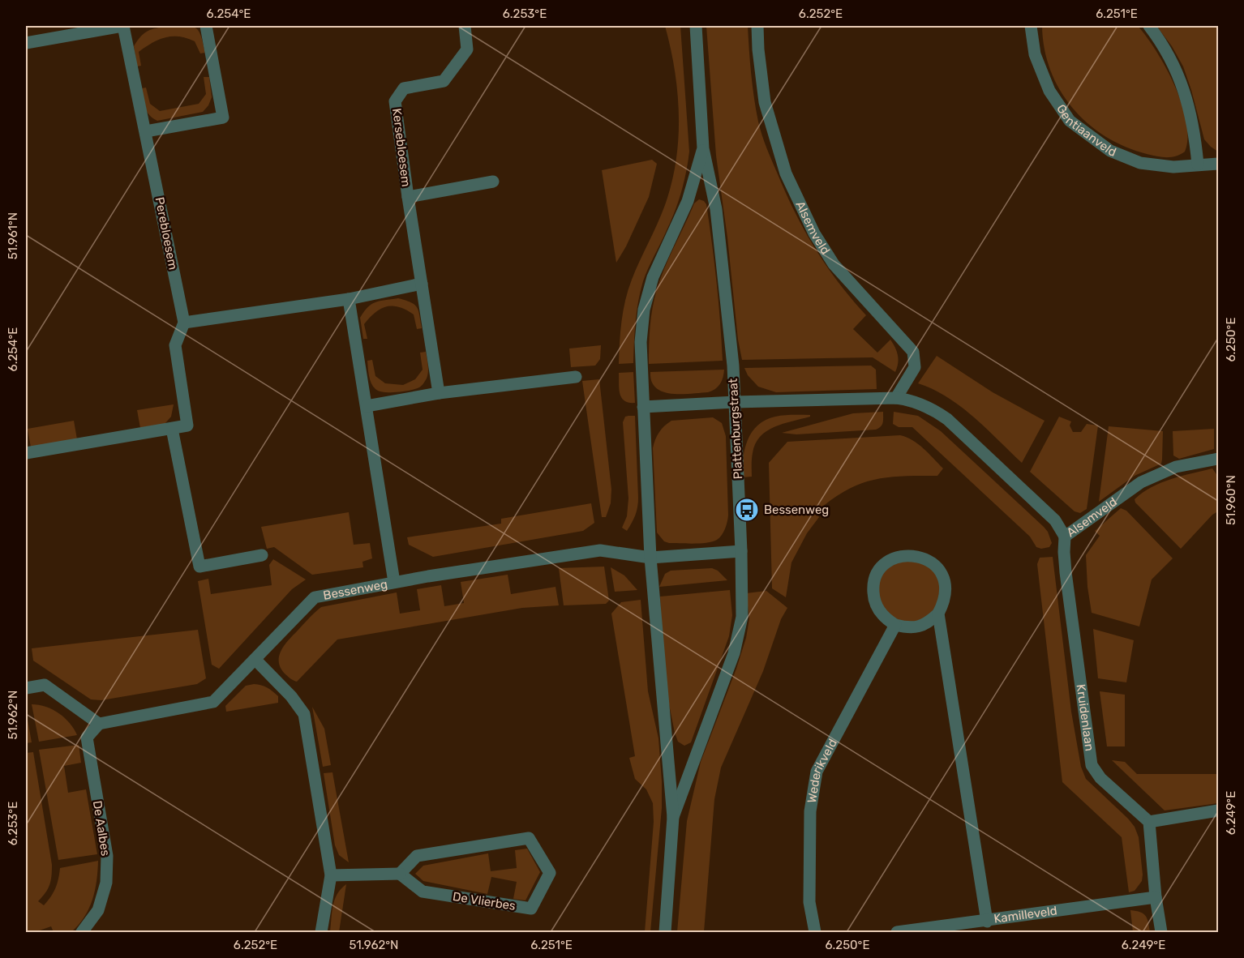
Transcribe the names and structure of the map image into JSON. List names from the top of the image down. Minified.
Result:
{"streets":{"street":["Gentiaanveld","Kersebloesem","Alsemveld","Perebloesem","Plattenburgstraat","Bessenweg","Kruidenlaan","Wederikveld","De Aalbes","De Vlierbes","Kamilleveld"]},"crossings":[["Alsemveld","Plattenburgstraat"],["Alsemveld","Kruidenlaan"],["Plattenburgstraat","Bessenweg"],["Bessenweg","De Aalbes"]],"places":{"bus stop":["Bessenweg"]},"coordinates":["6.254°E","6.253°E","6.252°E","6.251°E","51.961°N","6.250°E","51.960°N","51.962°N","6.249°E"]}
